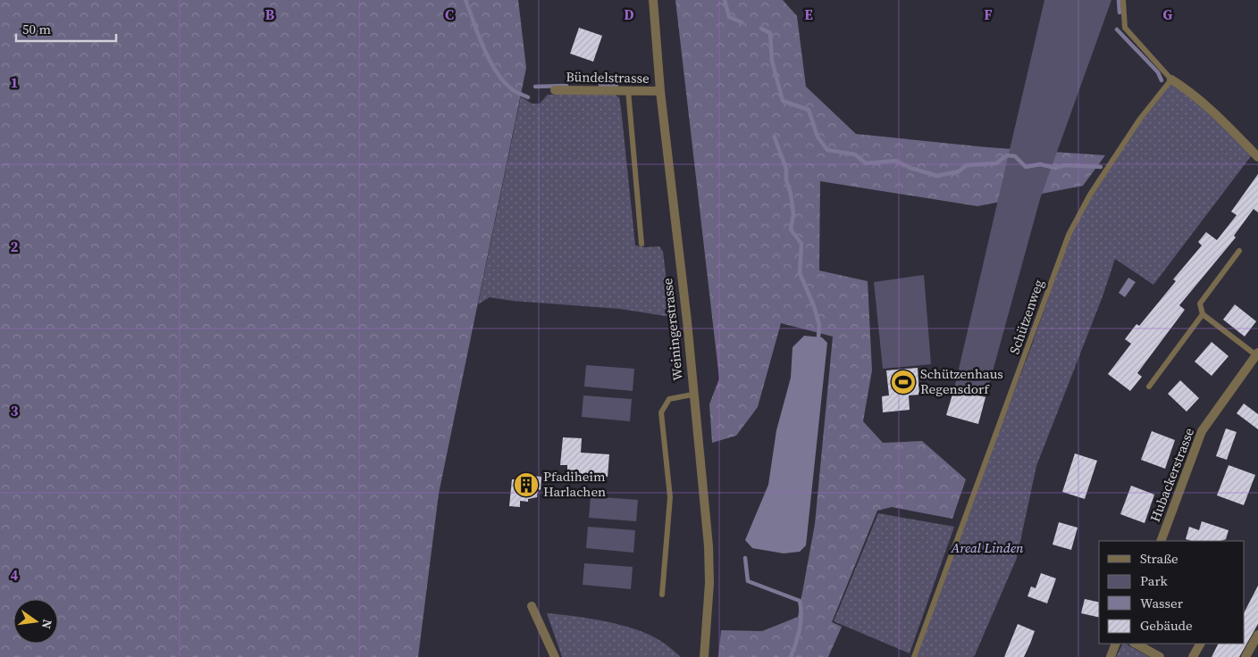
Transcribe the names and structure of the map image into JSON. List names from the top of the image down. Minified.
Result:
{"streets":{"street":["Bündelstrasse","Weiningerstrasse","Hubackerstrasse"],"lane":["Schützenweg"]},"crossings":[["Bündelstrasse","Weiningerstrasse"]],"parks":["Areal Linden"],"places":{"sports":["Schützenhaus Regensdorf"],"building":["Pfadiheim Harlachen"]},"legend":["Straße","Park","Wasser","Gebäude"],"scale_bar":"50 m","north":"right","grid":{"columns":["B","C","D","E","F","G"],"rows":["1","2","3","4"]}}
